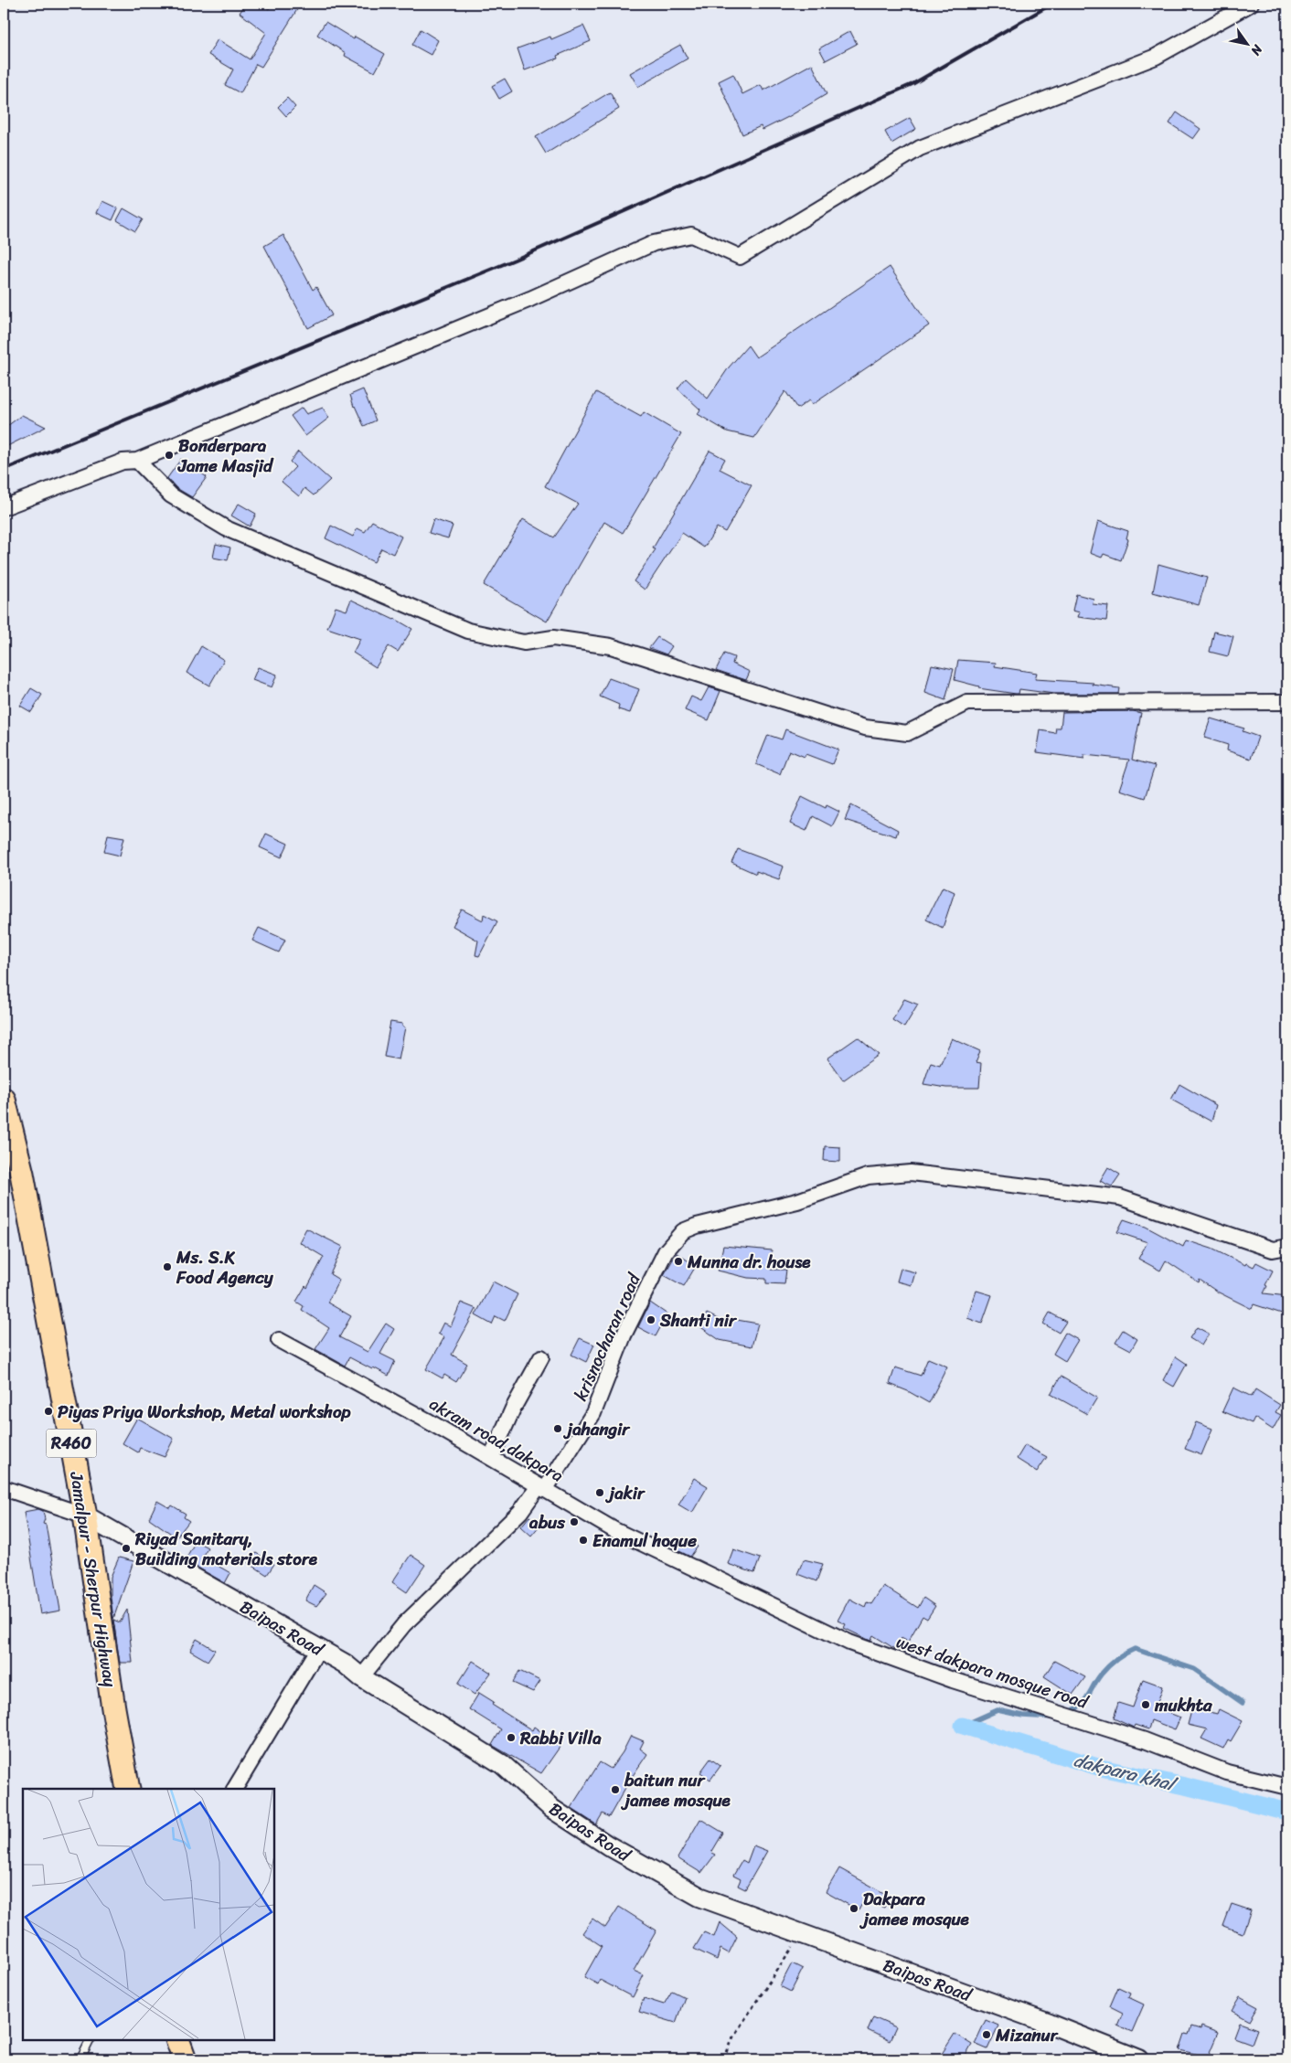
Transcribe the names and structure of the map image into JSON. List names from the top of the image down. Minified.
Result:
{"streets":{"main road":["R460","Jamalpur - Sherpur Highway"],"street":["krisnocharan road","akram road,dakpara","Baipas Road","west dakpara mosque road"]},"crossings":[["krisnocharan road","akram road,dakpara"],["krisnocharan road","Baipas Road"],["akram road,dakpara","west dakpara mosque road"],["Jamalpur - Sherpur Highway","Baipas Road"]],"water":["dakpara khal"],"places":["Bonderpara Jame Masjid","Munna dr. house","Ms. S.K Food Agency","Shanti nir","Piyas Priya Workshop, Metal workshop","jahangir","jakir","abus","Enamul hoque","Riyad Sanitary, Building materials store","mukhta","Rabbi Villa","baitun nur jamee mosque","Dakpara jamee mosque","Mizanur"],"north":"bottom right"}
